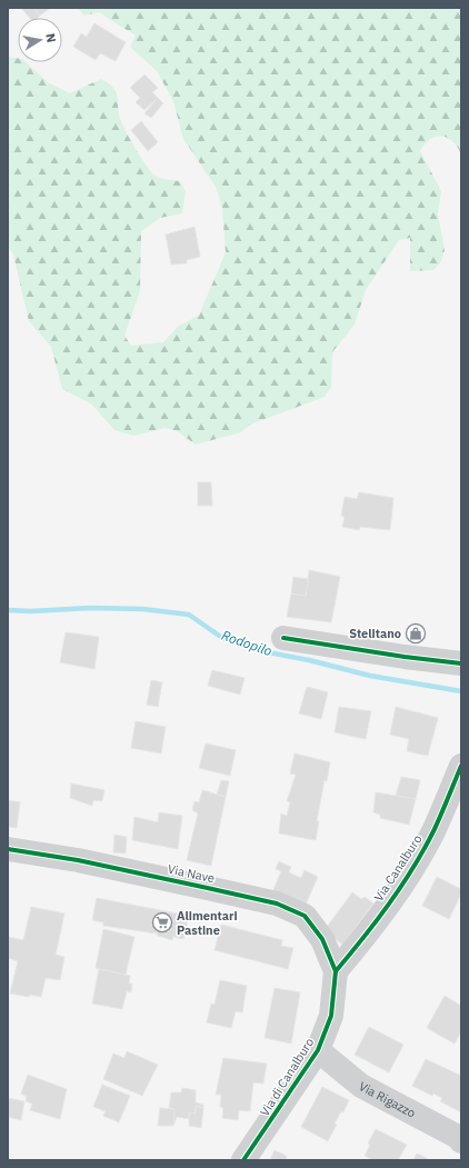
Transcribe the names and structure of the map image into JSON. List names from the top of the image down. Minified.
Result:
{"streets":{"street":["Via Canalburo","Via Nave","Via di Canalburo","Via Rigazzo"]},"crossings":[["Via Canalburo","Via Nave"],["Via Canalburo","Via di Canalburo"],["Via Nave","Via di Canalburo"],["Via di Canalburo","Via Rigazzo"]],"water":["Rodopilo"],"places":{"shop":["Stelitano"],"supermarket":["Alimentari Pastine"]},"north":"right"}
